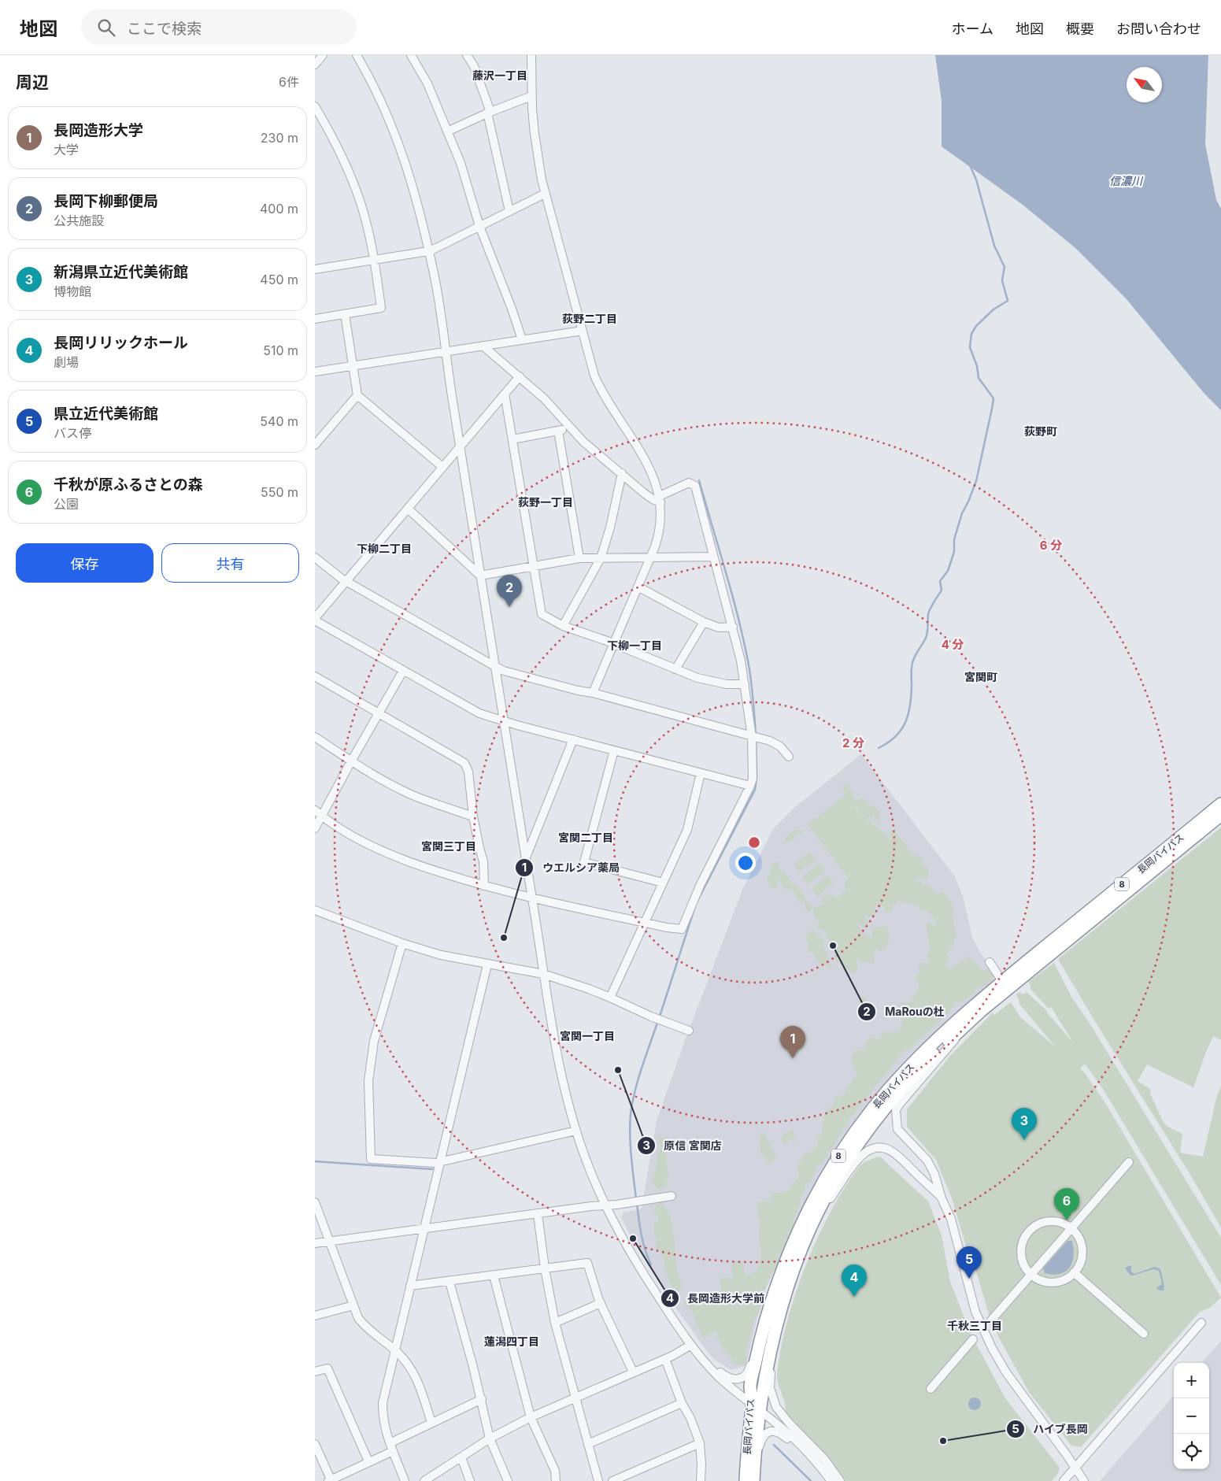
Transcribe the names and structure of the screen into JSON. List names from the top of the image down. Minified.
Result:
{"streets":{"highway":["長岡バイパス","8"]},"districts":["藤沢一丁目","荻野二丁目","荻野町","荻野一丁目","下柳二丁目","下柳一丁目","宮関町","宮関二丁目","宮関三丁目","宮関一丁目","千秋三丁目","蓮潟四丁目"],"water":["信濃川"],"places":["ウエルシア薬局","MaRouの杜","原信 宮関店","長岡造形大学前","ハイブ長岡"],"north":"top left","page":{"header":"地図","search":"ここで検索","nav":["ホーム","地図","概要","お問い合わせ"],"heading":["周辺","6件"],"list":[{"mark":"1","name":"長岡造形大学","note":"大学","value":"230 m"},{"mark":"2","name":"長岡下柳郵便局","note":"公共施設","value":"400 m"},{"mark":"3","name":"新潟県立近代美術館","note":"博物館","value":"450 m"},{"mark":"4","name":"長岡リリックホール","note":"劇場","value":"510 m"},{"mark":"5","name":"県立近代美術館","note":"バス停","value":"540 m"},{"mark":"6","name":"千秋が原ふるさとの森","note":"公園","value":"550 m"}],"buttons":["保存","共有"],"pins":["2","1","3","6","5","4"],"map_buttons":["+","−"]},"rings":["6 分","4 分","2 分"]}
